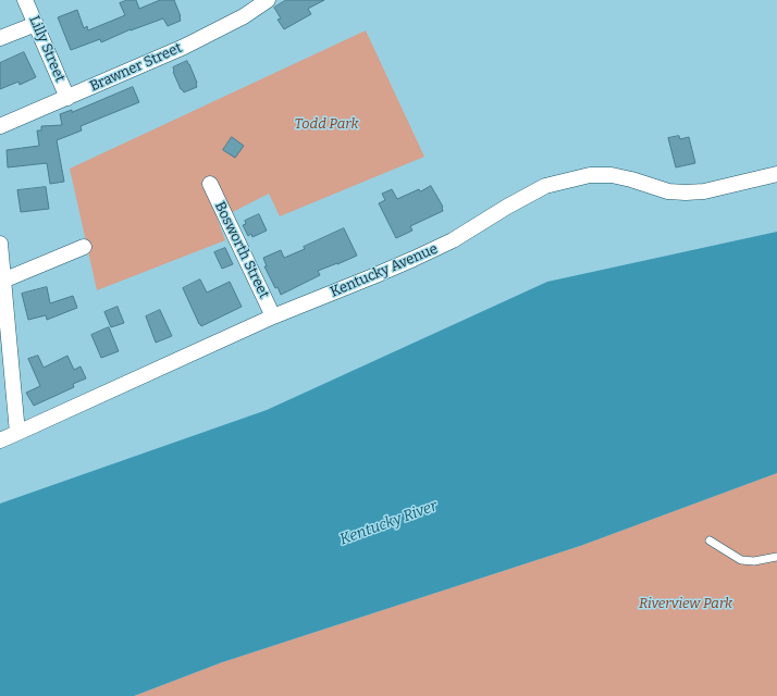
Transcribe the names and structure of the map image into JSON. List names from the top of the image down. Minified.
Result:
{"streets":{"street":["Lilly Street","Brawner Street","Bosworth Street","Kentucky Avenue"]},"crossings":[["Lilly Street","Brawner Street"],["Bosworth Street","Kentucky Avenue"]],"water":["Kentucky River"],"parks":["Todd Park","Riverview Park"]}
